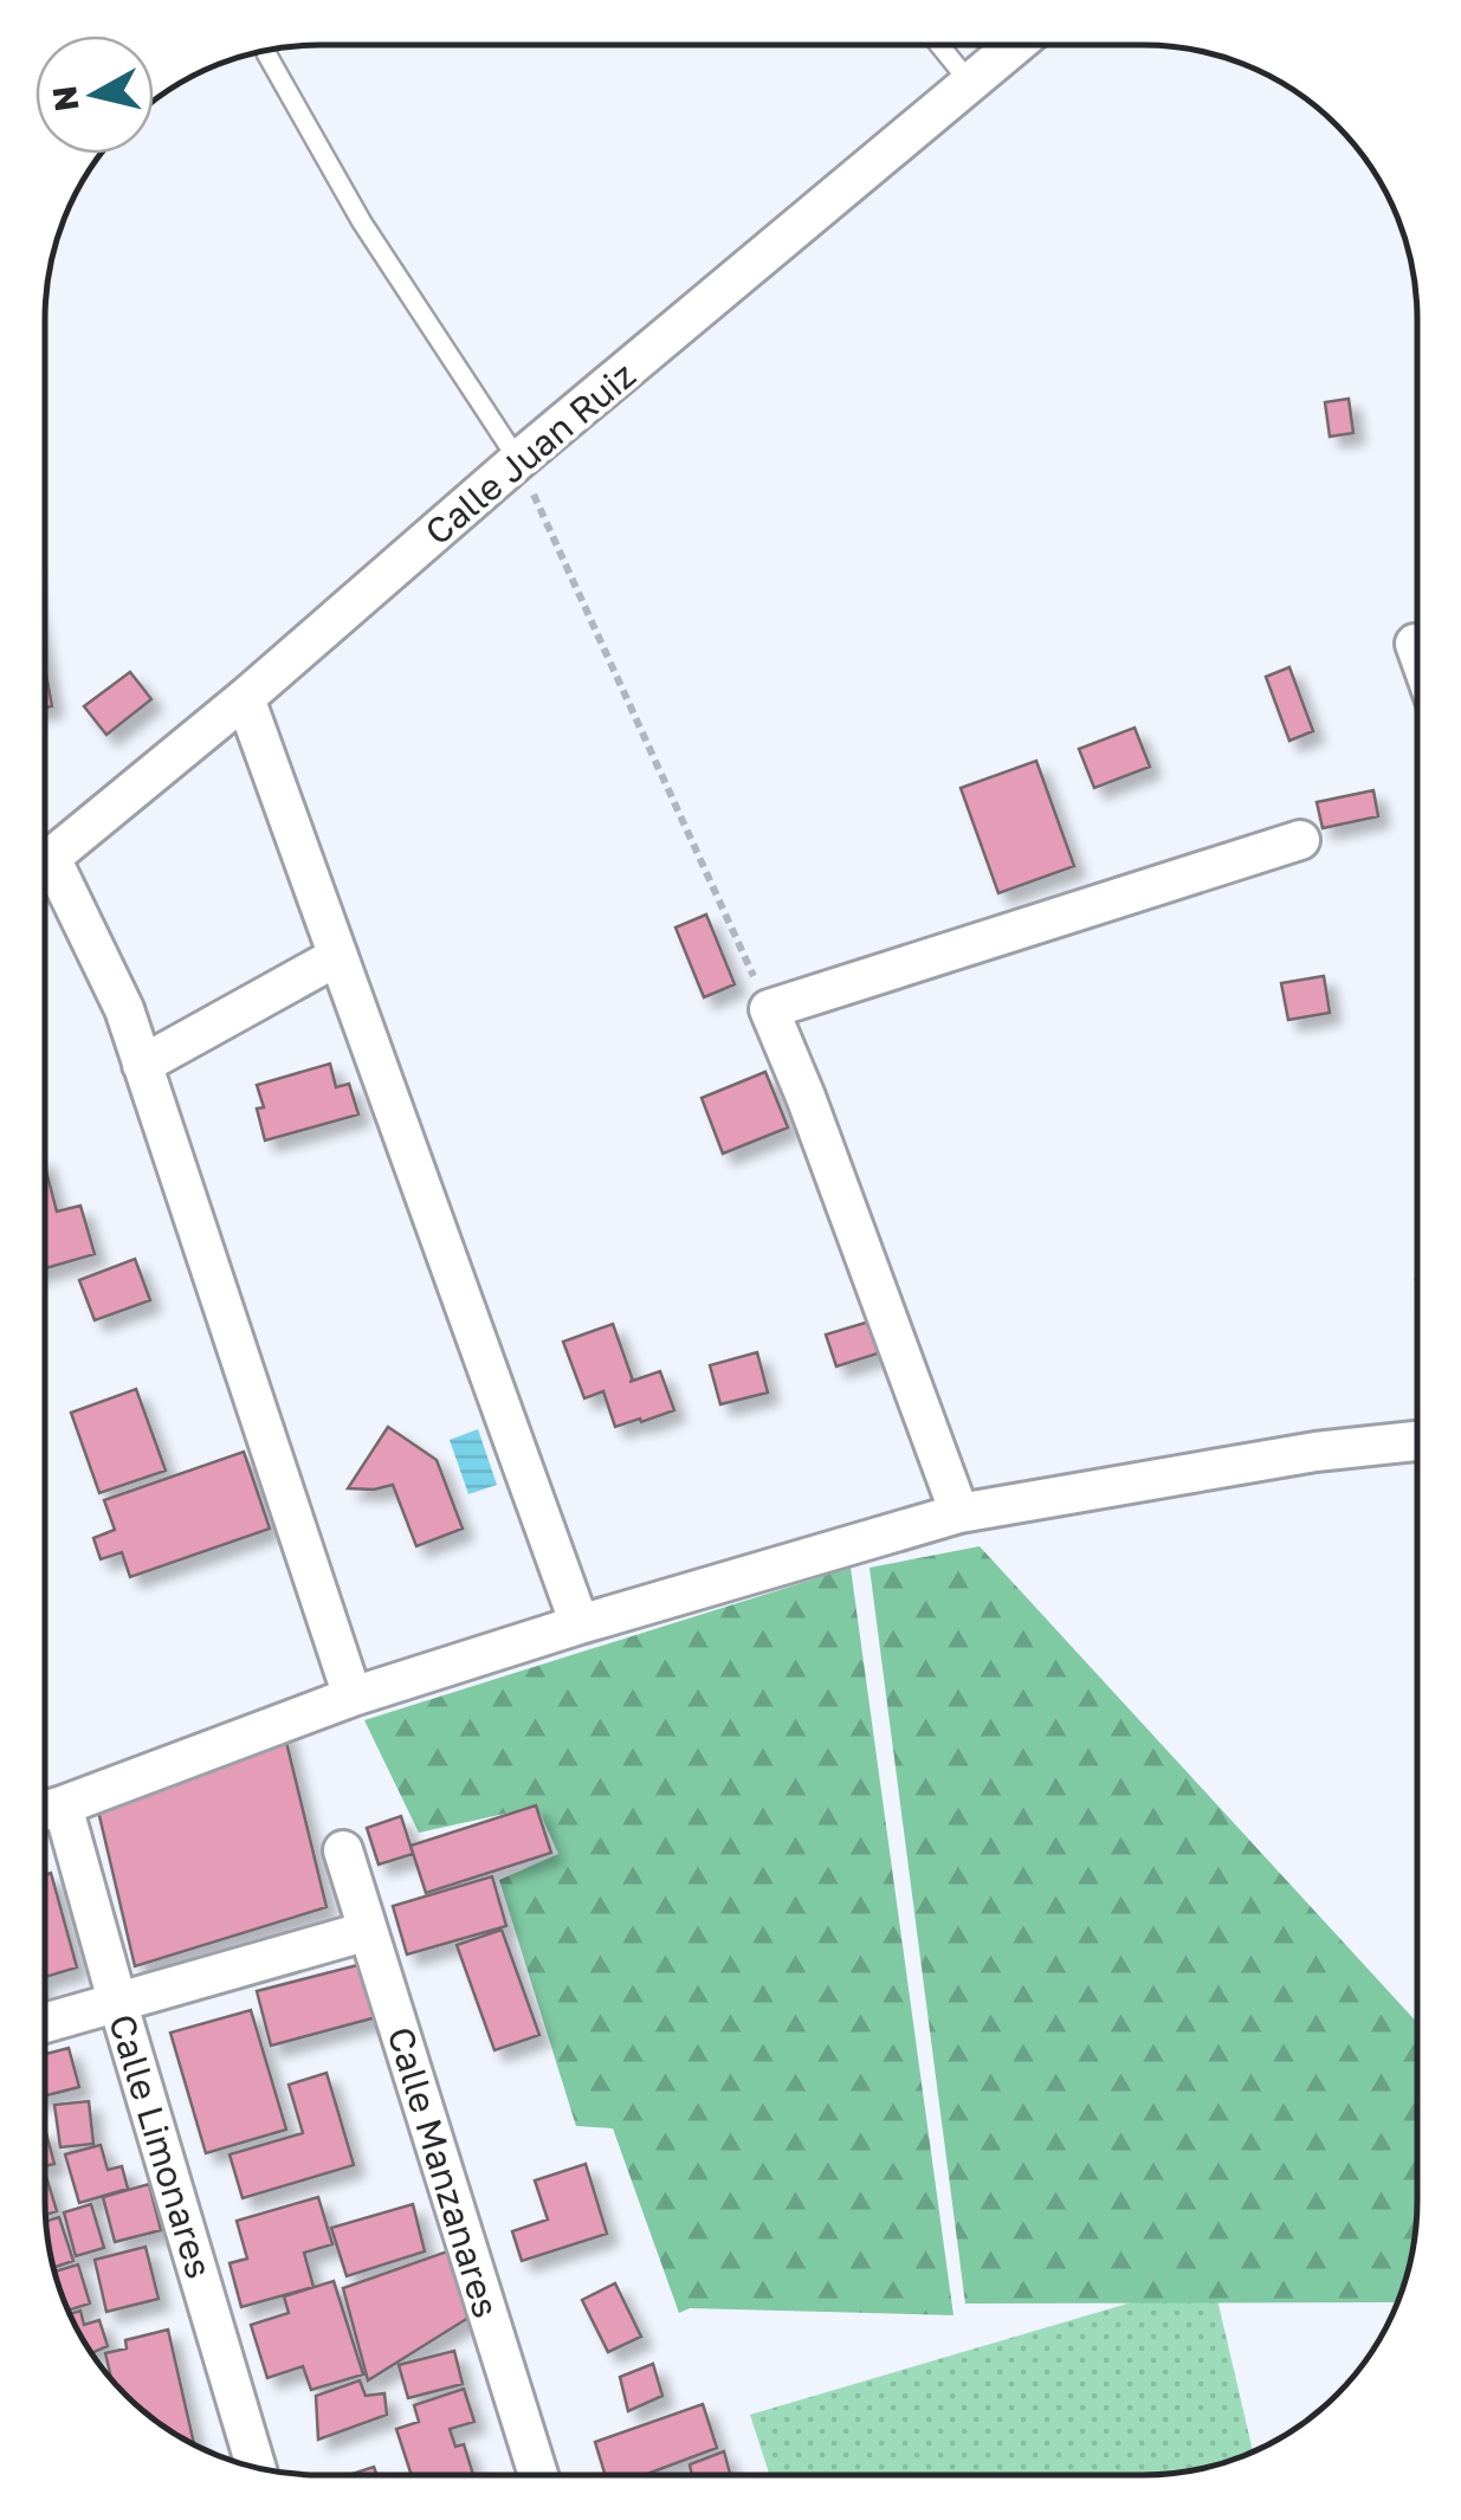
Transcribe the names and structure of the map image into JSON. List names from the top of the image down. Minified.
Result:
{"streets":{"street":["Calle Juan Ruiz","Calle Limonares","Calle Manzanares"]},"north":"left"}
